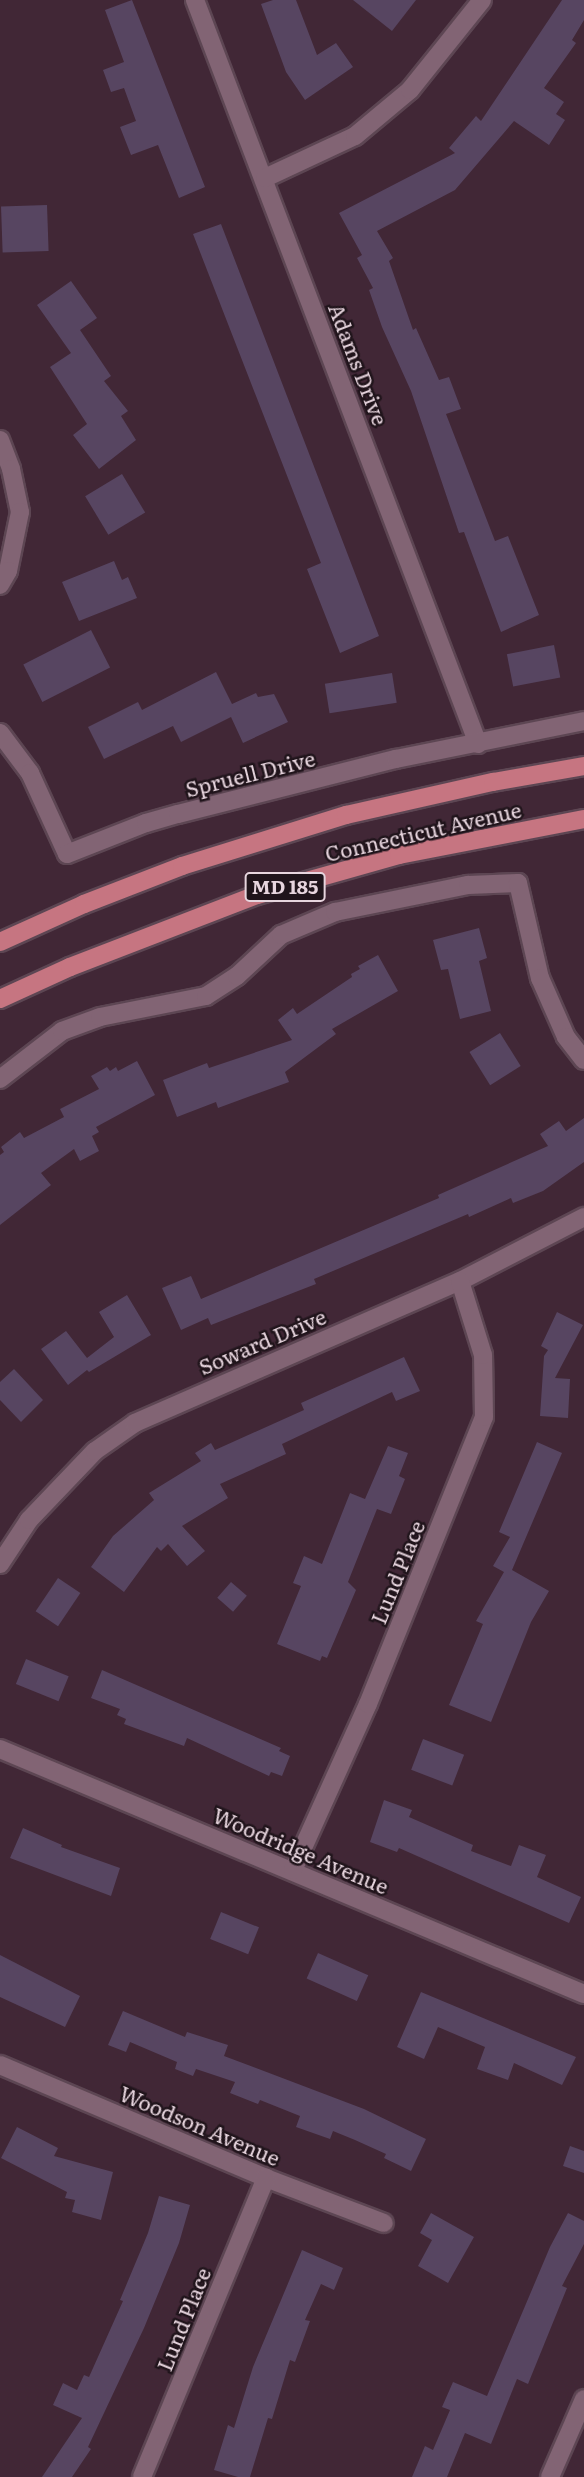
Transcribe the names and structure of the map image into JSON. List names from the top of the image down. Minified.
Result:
{"streets":{"main road":["Connecticut Avenue","MD 185"],"street":["Adams Drive","Spruell Drive","Soward Drive","Lund Place","Woodridge Avenue","Woodson Avenue"]},"crossings":[["Adams Drive","Spruell Drive"],["Soward Drive","Lund Place"],["Lund Place","Woodridge Avenue"],["Lund Place","Woodson Avenue"]]}
